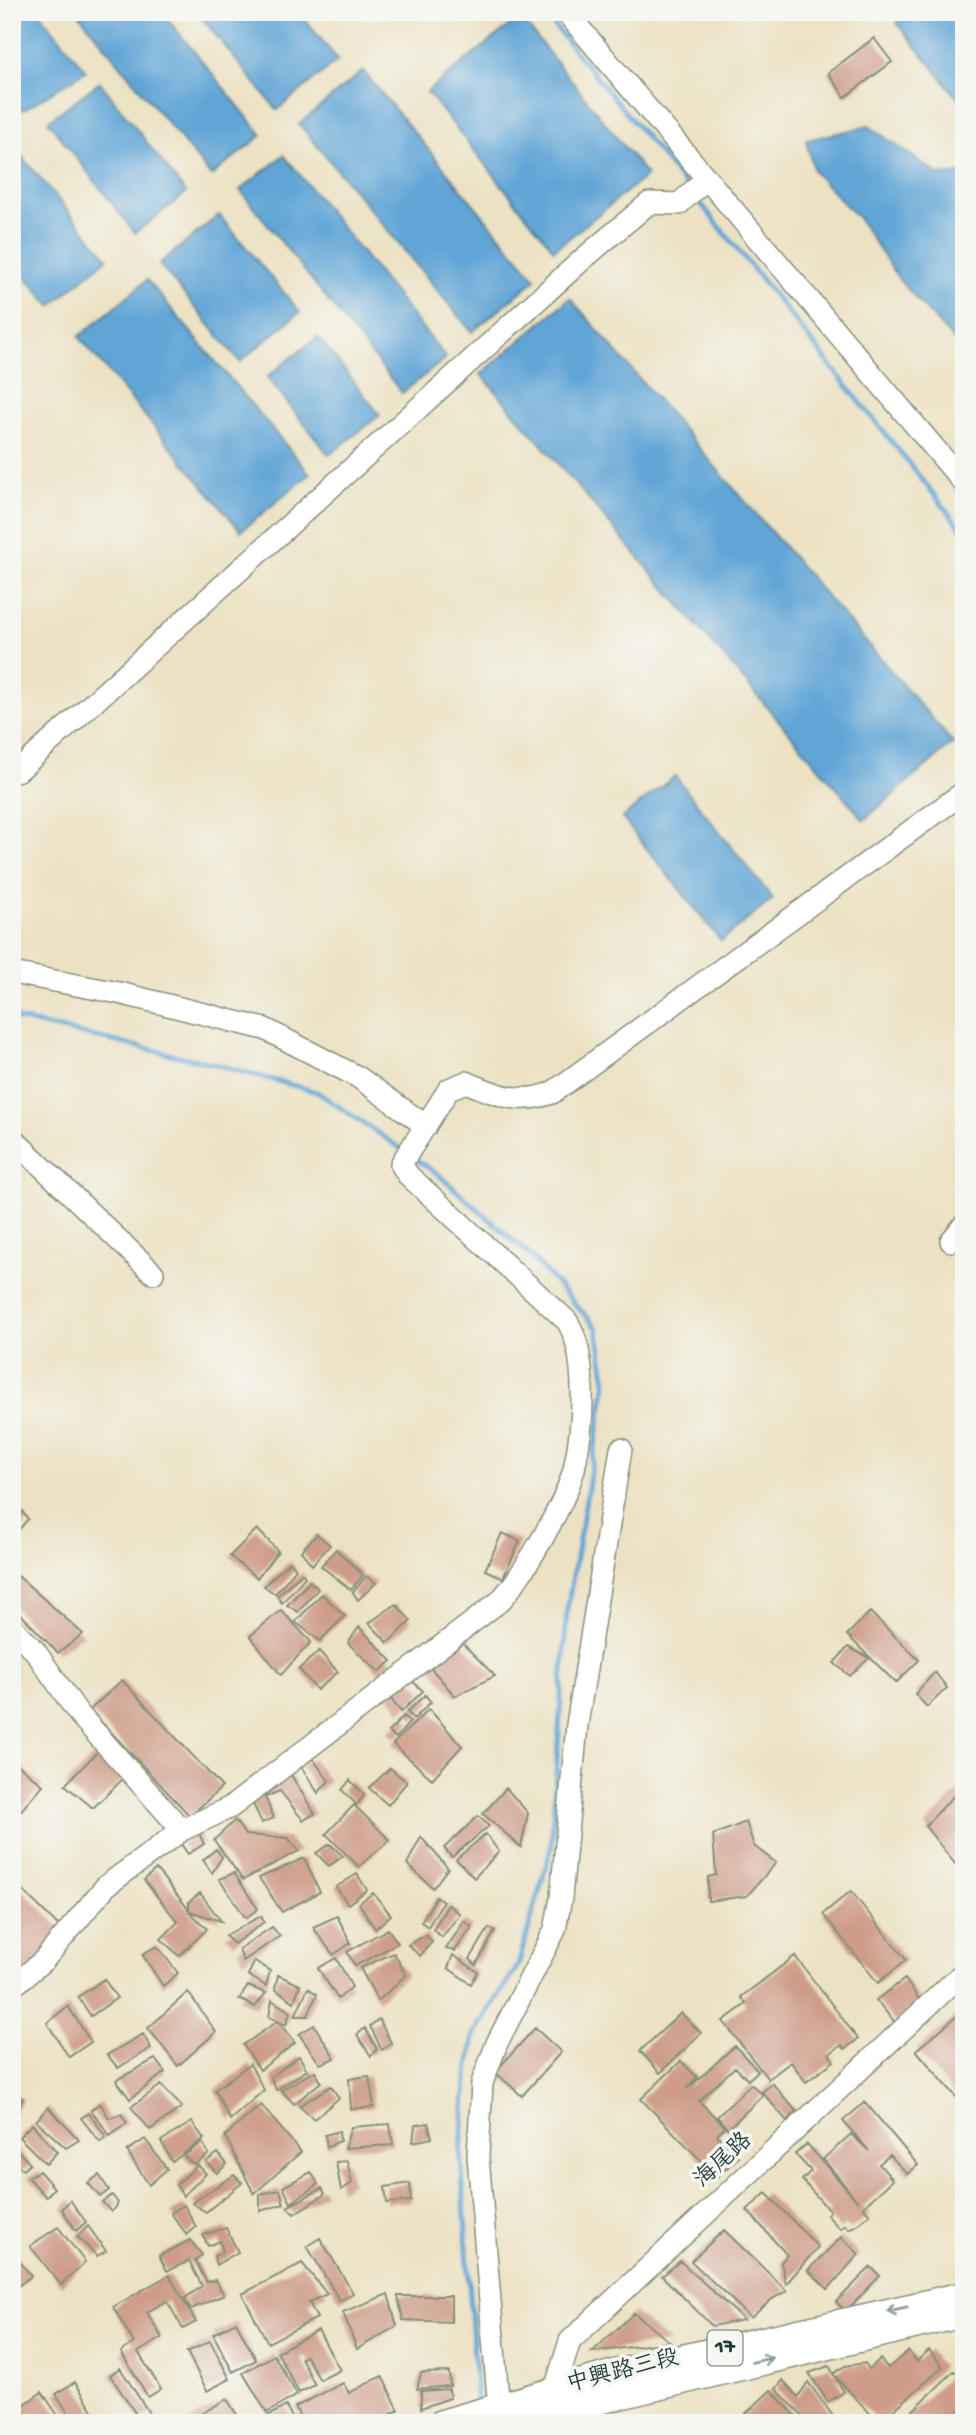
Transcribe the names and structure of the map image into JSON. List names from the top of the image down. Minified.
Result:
{"streets":{"main road":["17","中興路三段"],"street":["海尾路"]},"crossings":[["海尾路","中興路三段"],["17","中興路三段"]]}
